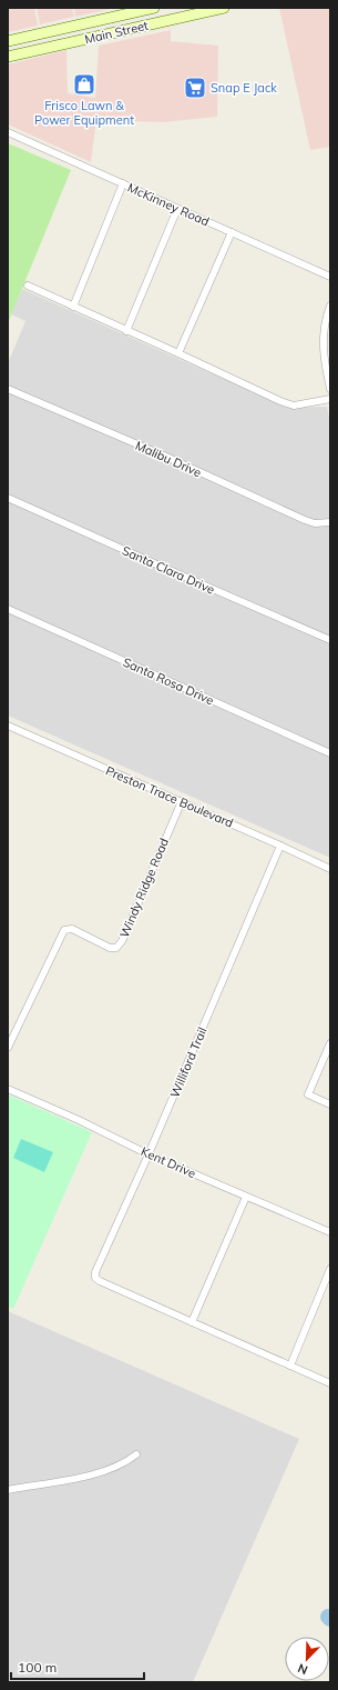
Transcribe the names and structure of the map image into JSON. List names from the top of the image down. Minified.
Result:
{"streets":{"main road":["Main Street"],"street":["McKinney Road","Malibu Drive","Santa Clara Drive","Santa Rosa Drive","Preston Trace Boulevard","Windy Ridge Road","Williford Trail","Kent Drive"]},"crossings":[["Preston Trace Boulevard","Windy Ridge Road"],["Preston Trace Boulevard","Williford Trail"],["Williford Trail","Kent Drive"]],"places":{"shop":["Frisco Lawn & Power Equipment"],"supermarket":["Snap E Jack"]},"scale_bar":"100 m","north":"bottom left"}
